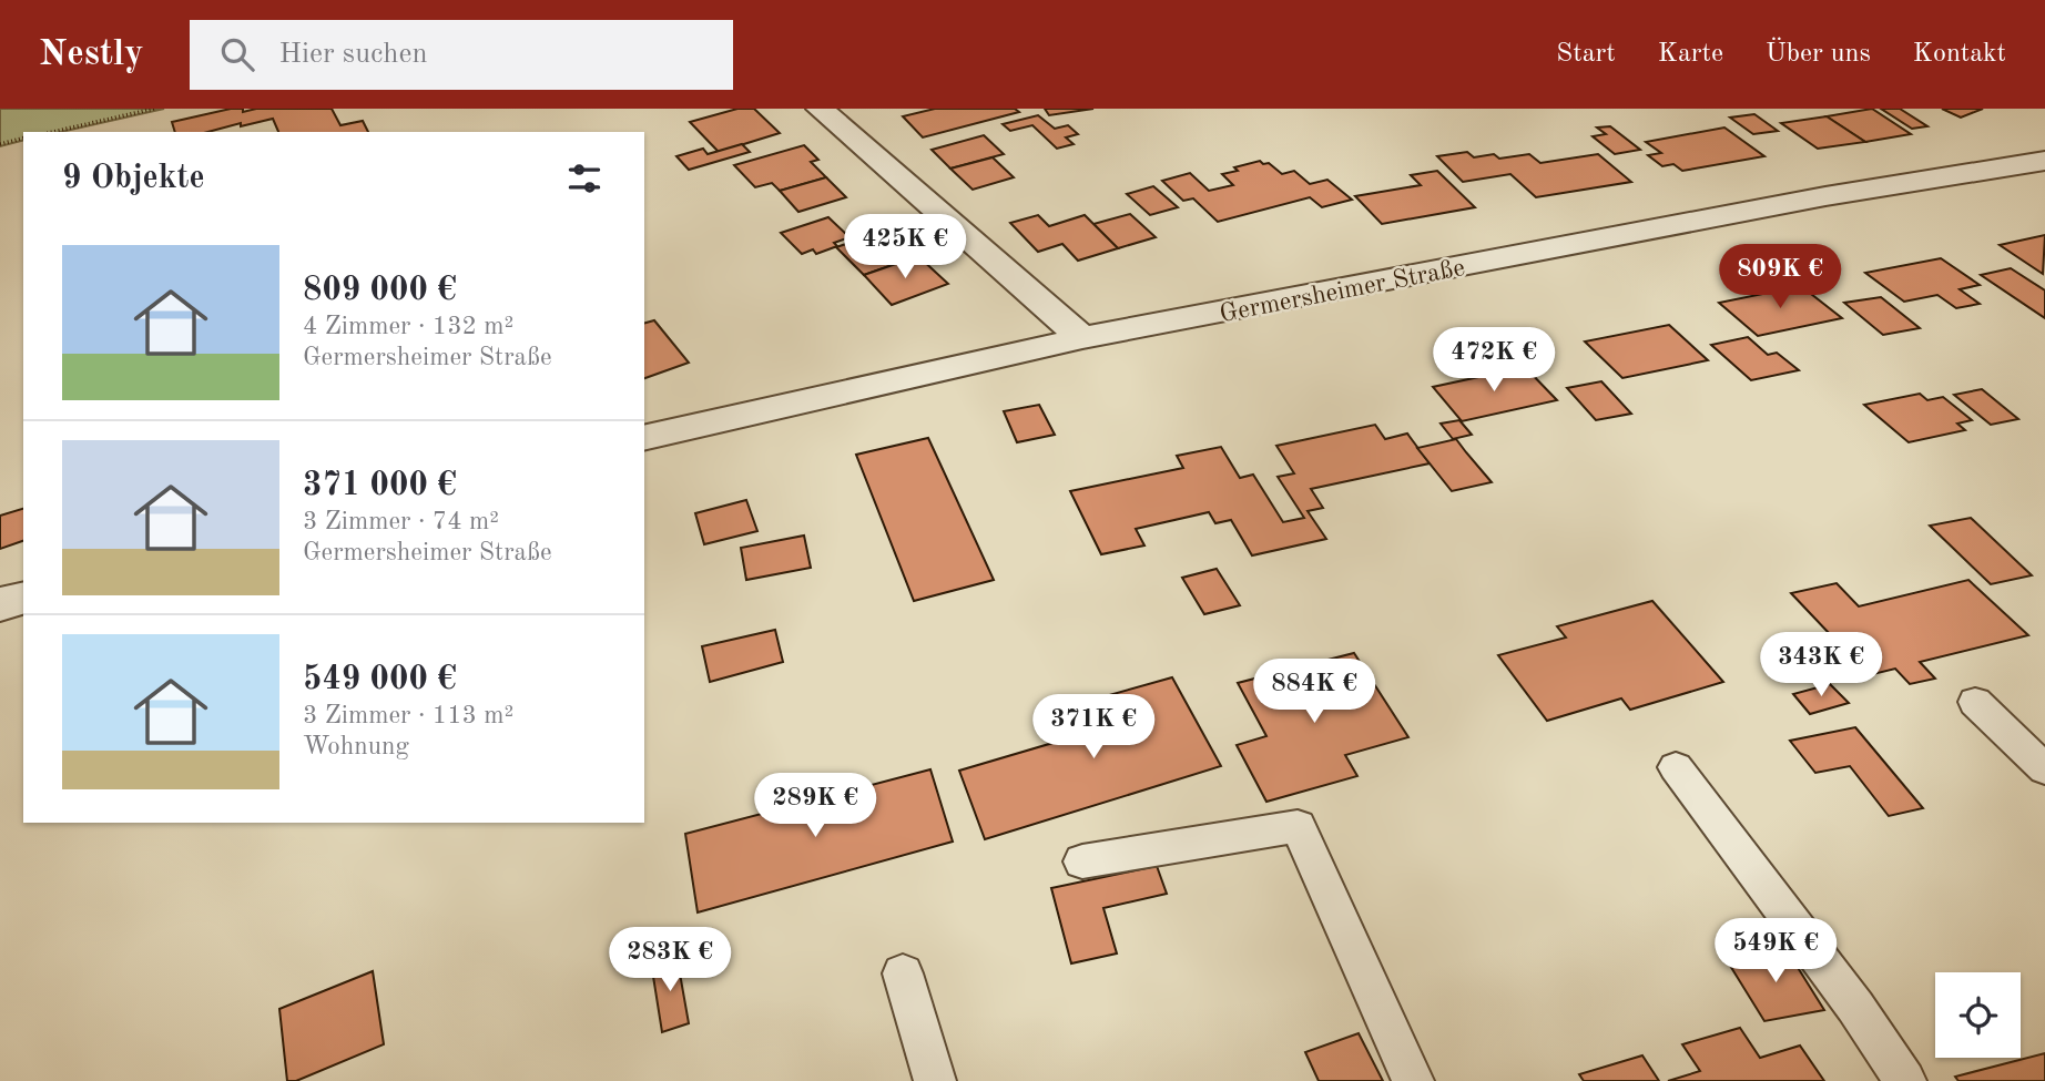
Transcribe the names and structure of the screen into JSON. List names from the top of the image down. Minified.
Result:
{"streets":{"street":["Germersheimer Straße"]},"page":{"header":"Nestly","search":"Hier suchen","nav":["Start","Karte","Über uns","Kontakt"],"heading":"9 Objekte","price":["425K €","809K €","472K €","343K €","884K €","371K €","289K €","549K €","283K €"],"list":[{"name":"809 000 €","note":"4 Zimmer · 132 m² · Germersheimer Straße"},{"name":"371 000 €","note":"3 Zimmer · 74 m² · Germersheimer Straße"},{"name":"549 000 €","note":"3 Zimmer · 113 m² · Wohnung"}]}}
